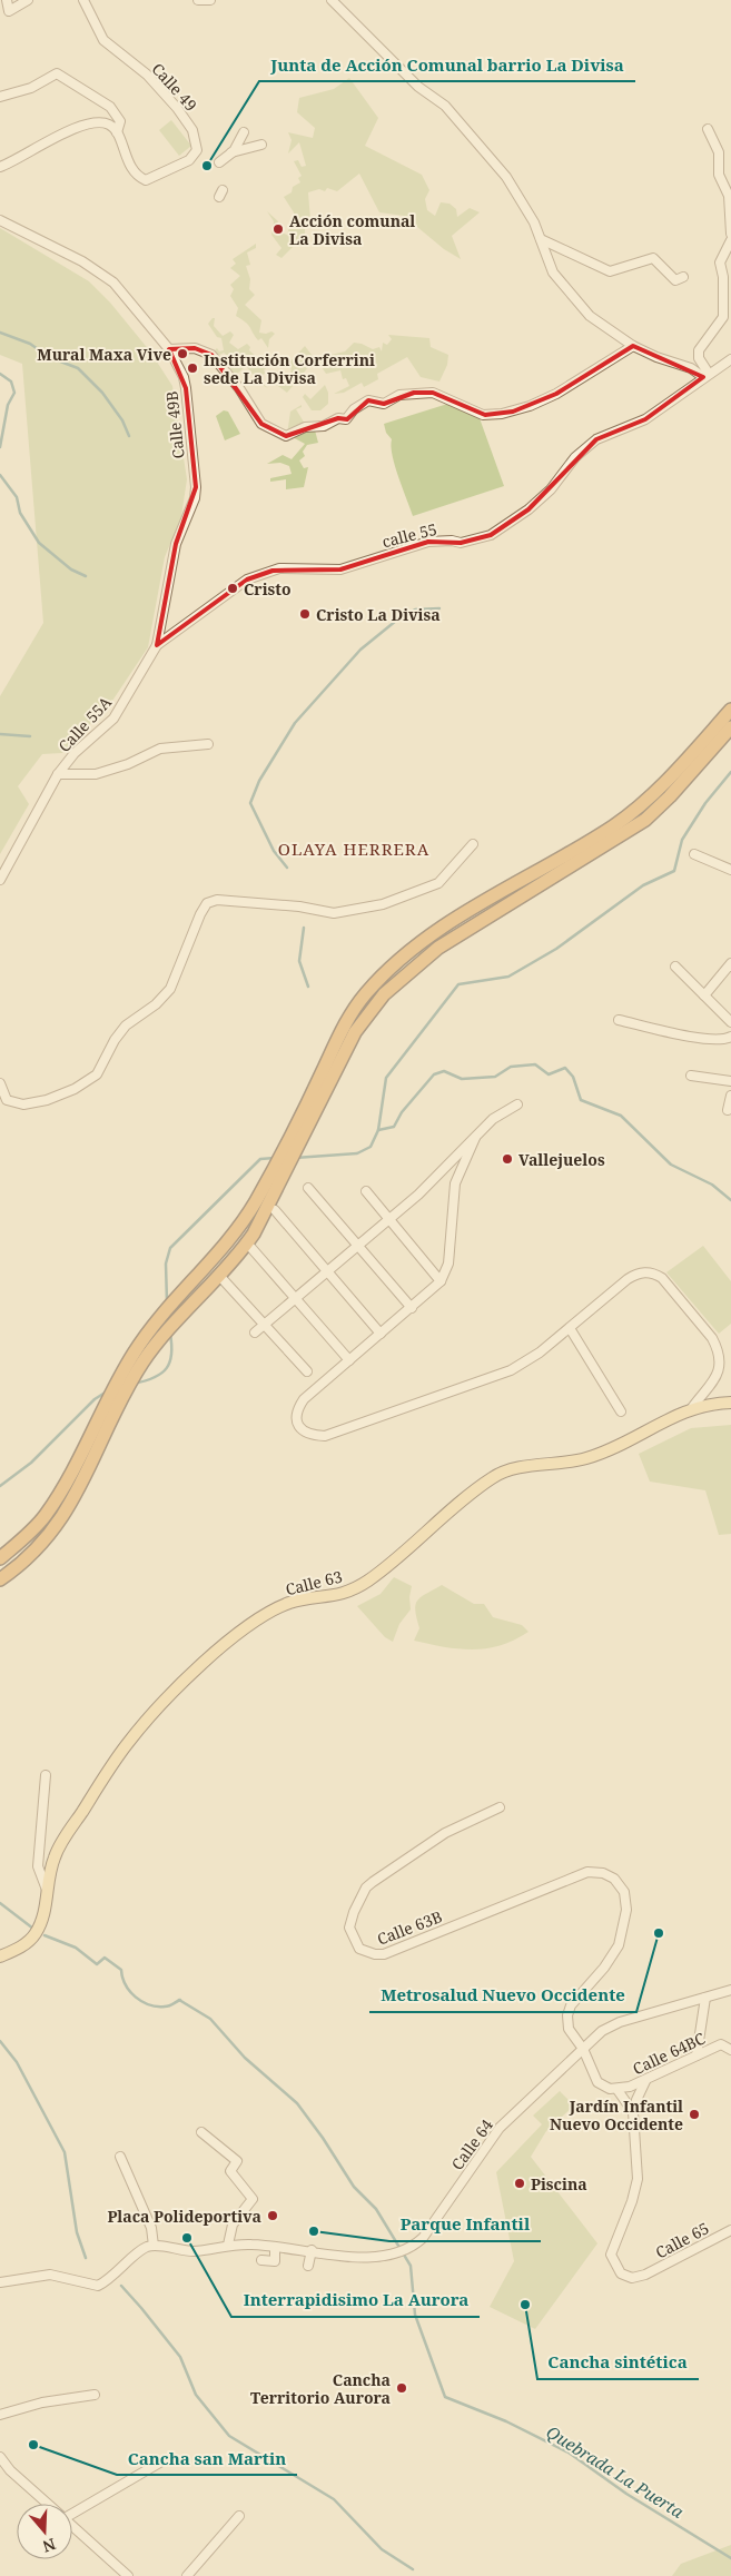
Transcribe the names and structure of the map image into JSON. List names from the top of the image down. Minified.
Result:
{"streets":{"main road":["Calle 63"],"street":["Calle 49","Calle 49B","calle 55","Calle 55A","Calle 63B","Calle 64BC","Calle 64","Calle 65"]},"crossings":[["Calle 49B","calle 55"],["Calle 49B","Calle 55A"],["calle 55","Calle 55A"],["Calle 63B","Calle 64"]],"districts":["OLAYA HERRERA"],"water":["Quebrada La Puerta"],"places":["Junta de Acción Comunal barrio La Divisa","Acción comunal La Divisa","Mural Maxa Vive","Institución Corferrini sede La Divisa","Cristo","Cristo La Divisa","Vallejuelos","Metrosalud Nuevo Occidente","Jardín Infantil Nuevo Occidente","Piscina","Placa Polideportiva","Parque Infantil","Interrapidisimo La Aurora","Cancha sintética","Cancha Territorio Aurora","Cancha san Martin"],"north":"bottom"}
